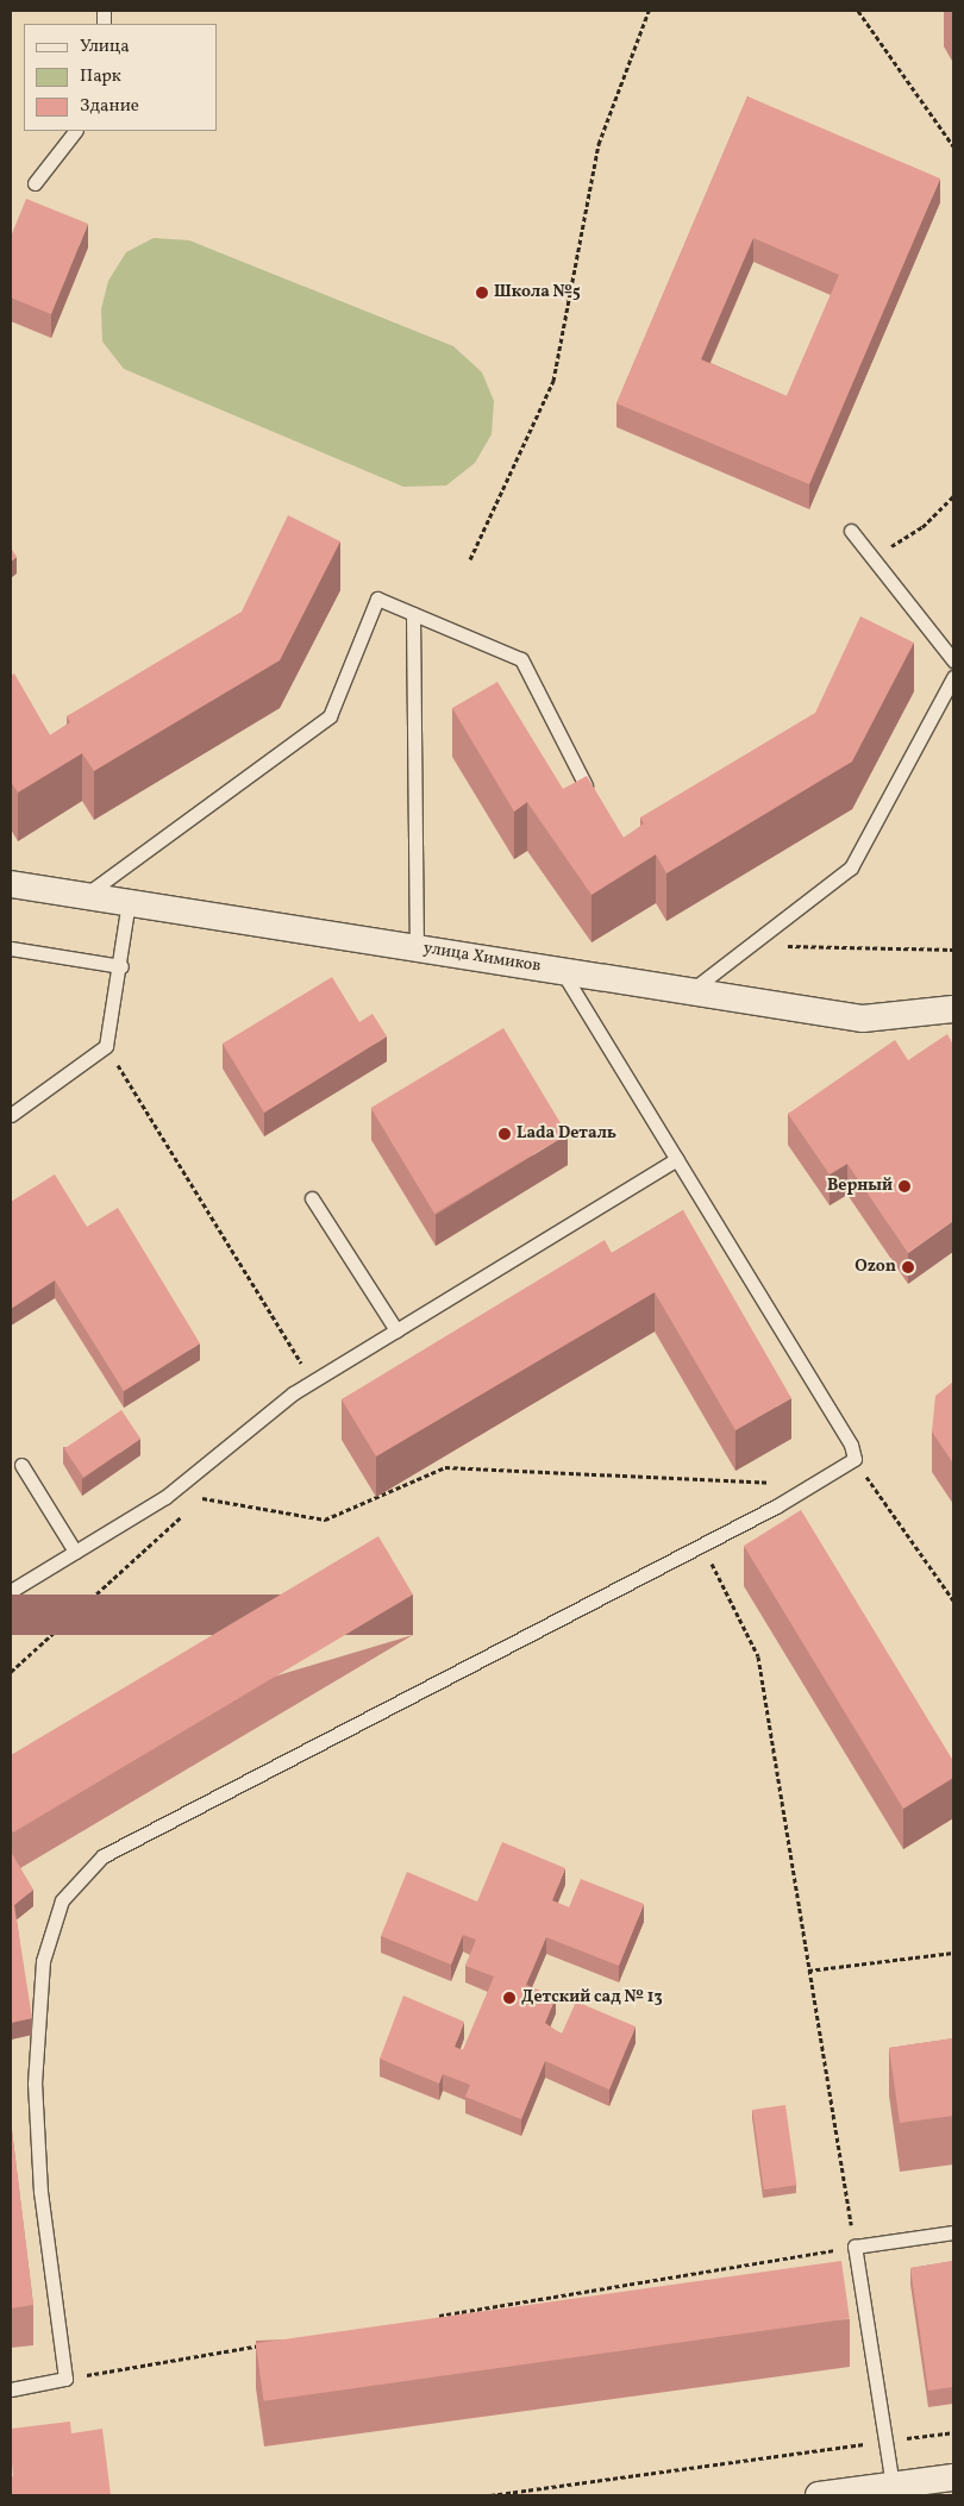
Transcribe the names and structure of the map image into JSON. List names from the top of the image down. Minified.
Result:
{"streets":{"street":["улица Химиков"]},"places":["Школа №5","Lada Dеталь","Верный","Ozon","Детский сад № 13"],"legend":["Улица","Парк","Здание"]}
